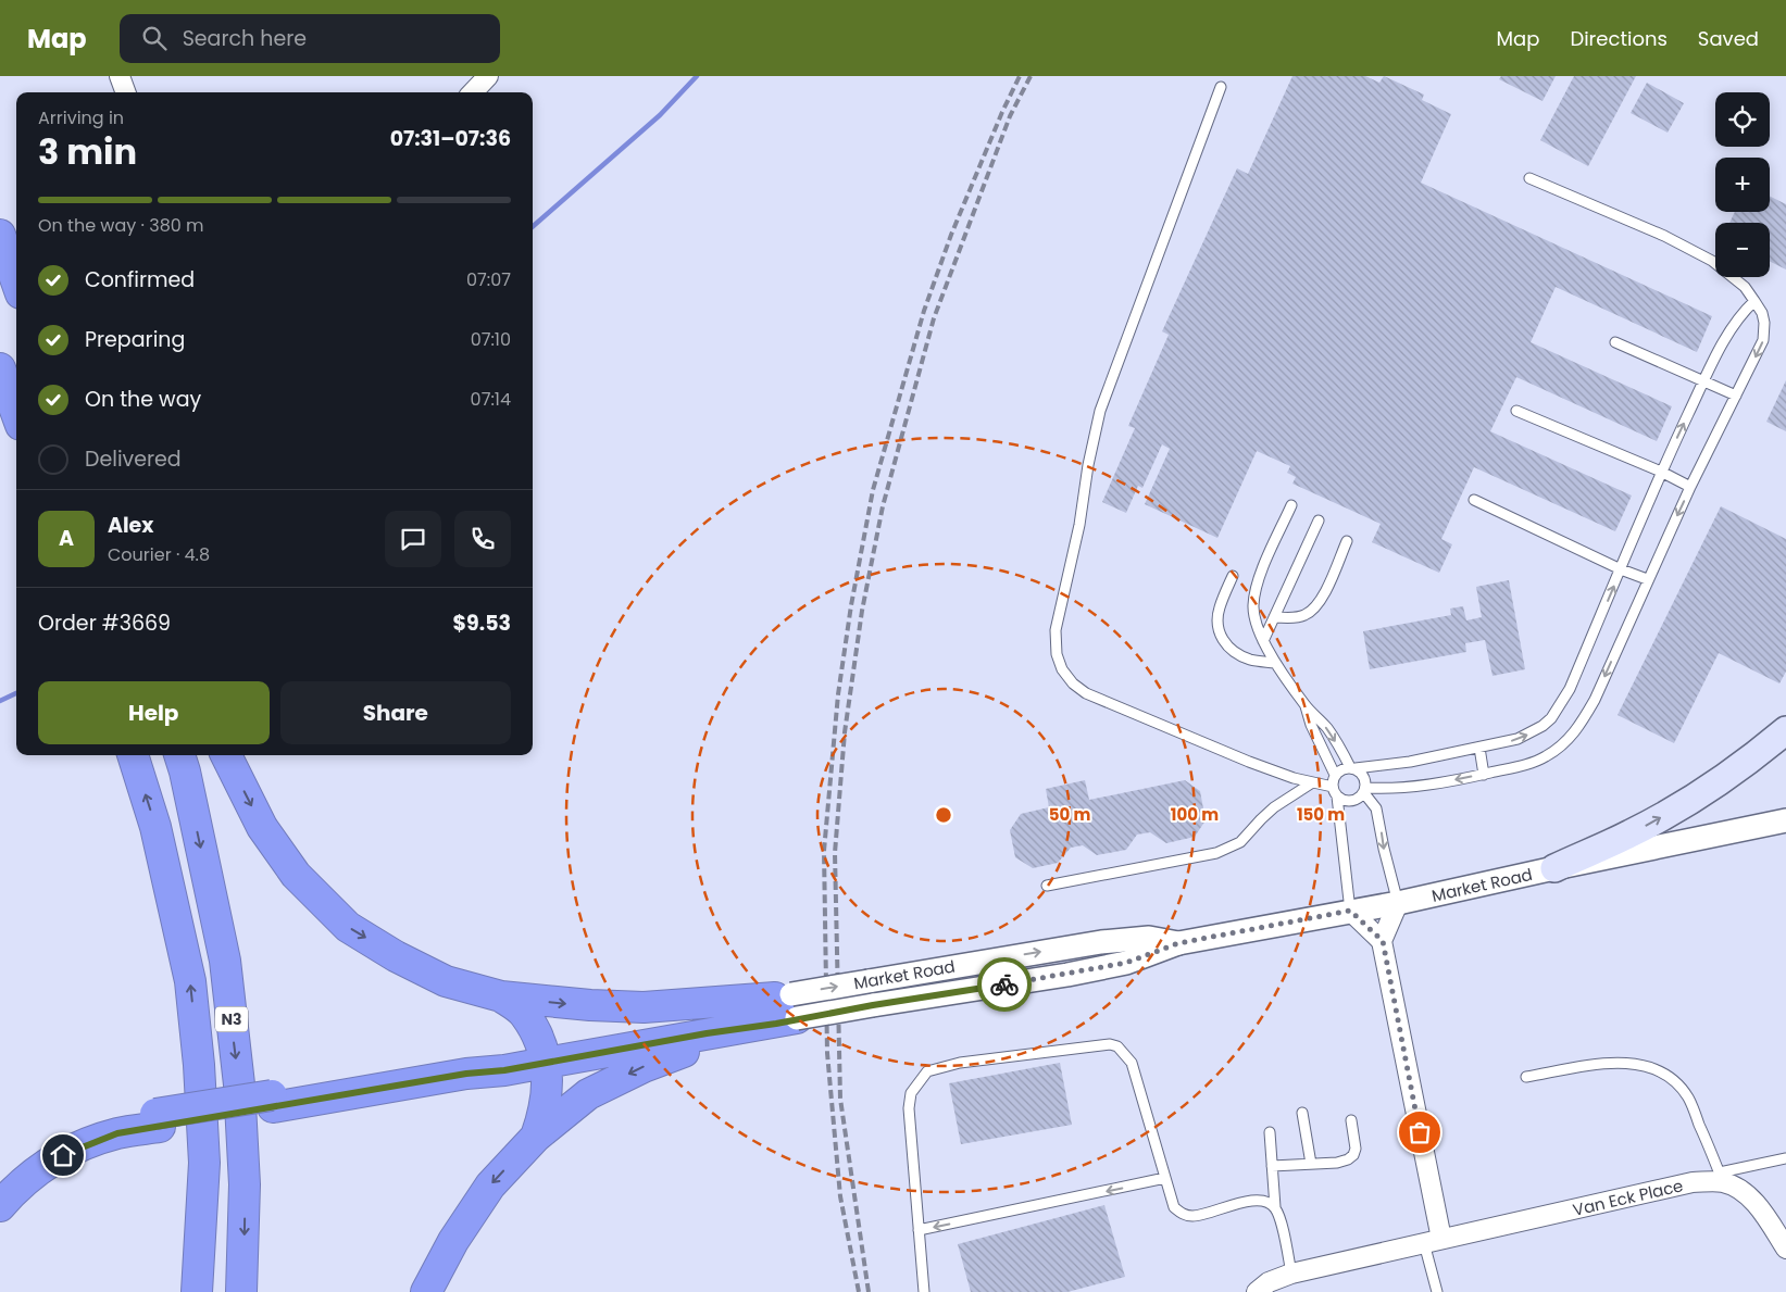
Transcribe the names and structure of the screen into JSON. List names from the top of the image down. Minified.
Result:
{"streets":{"highway":["N3"],"street":["Market Road","Van Eck Place"]},"page":{"header":"Map","search":"Search here","nav":["Map","Directions","Saved"],"map_buttons":["+","−"],"heading":["3 min","Arriving in","07:31–07:36"],"panel":["Alex","Courier · 4.8","Order #3669","$9.53"],"bar":"On the way · 380 m","list":[["Confirmed","07:07"],["Preparing","07:10"],["On the way","07:14"],"Delivered"],"round":"A","buttons":["Help","Share"]},"rings":["50 m","100 m","150 m"]}
